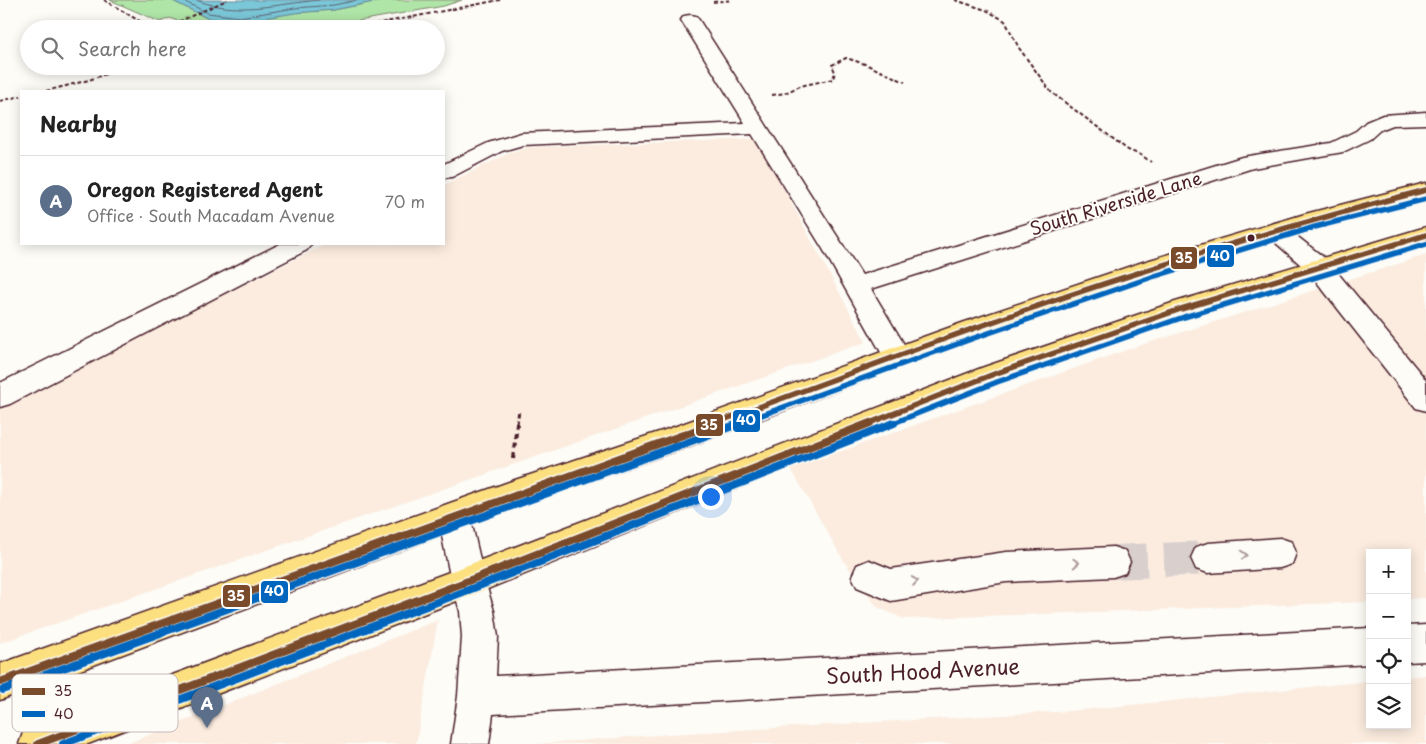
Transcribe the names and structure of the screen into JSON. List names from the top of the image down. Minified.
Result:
{"streets":{"street":["South Riverside Lane","South Hood Avenue"]},"lines":["transit line 35","transit line 40"],"legend":["35","40"],"page":{"search":"Search here","heading":"Nearby","list":[{"mark":"A","name":"Oregon Registered Agent","note":"Office · South Macadam Avenue","value":"70 m"}],"map_buttons":["+","−"],"pins":"A"}}
